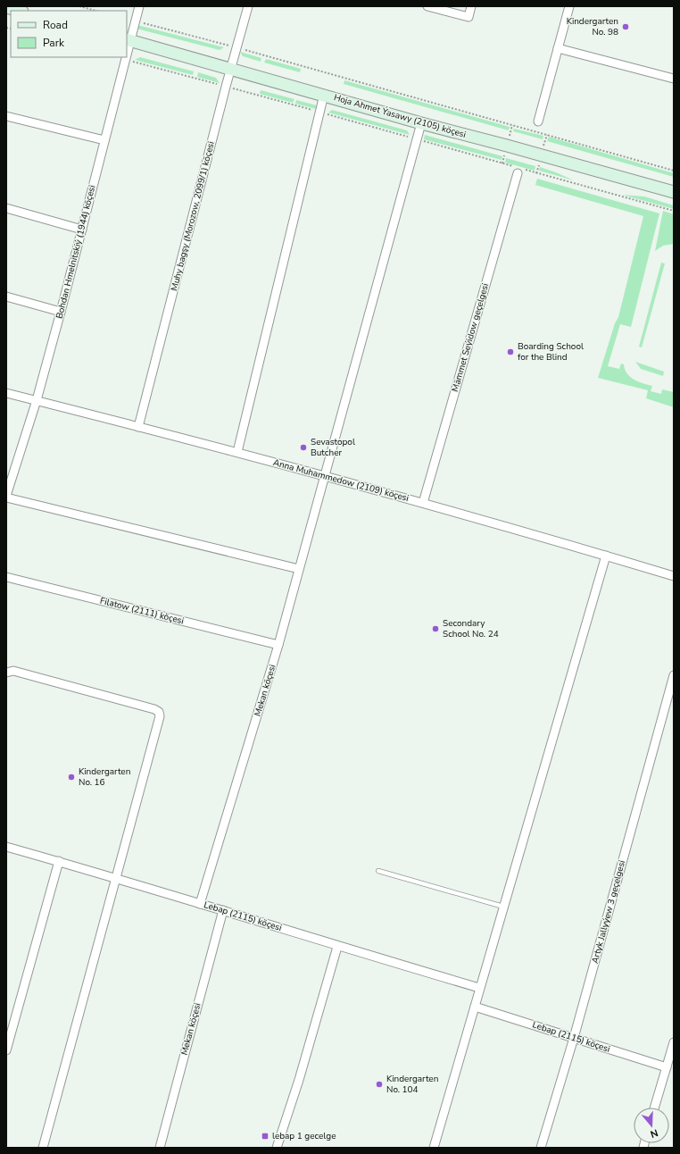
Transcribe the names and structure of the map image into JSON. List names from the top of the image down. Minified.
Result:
{"streets":{"street":["Hoja Ahmet Ýasawy (2105) köçesi","Muhy bagşy (Morozow, 2099/1) köçesi","Bohdan Hmelnitskiý (1944) köçesi","Mämmet Seýidow geçelgesi","Anna Muhammedow (2109) köçesi","Filatow (2111) köçesi","Mekan köçesi","Artyk Jallyýew 3 geçelgesi","Lebap (2115) köçesi"]},"crossings":[["Hoja Ahmet Ýasawy (2105) köçesi","Muhy bagşy (Morozow, 2099/1) köçesi"],["Hoja Ahmet Ýasawy (2105) köçesi","Bohdan Hmelnitskiý (1944) köçesi"],["Hoja Ahmet Ýasawy (2105) köçesi","Mekan köçesi"],["Muhy bagşy (Morozow, 2099/1) köçesi","Anna Muhammedow (2109) köçesi"],["Bohdan Hmelnitskiý (1944) köçesi","Anna Muhammedow (2109) köçesi"],["Mämmet Seýidow geçelgesi","Anna Muhammedow (2109) köçesi"],["Anna Muhammedow (2109) köçesi","Mekan köçesi"],["Filatow (2111) köçesi","Mekan köçesi"],["Mekan köçesi","Lebap (2115) köçesi"],["Artyk Jallyýew 3 geçelgesi","Lebap (2115) köçesi"]],"places":{"other":["Kindergarten No. 98","Boarding School for the Blind","Sevastopol Butcher","Secondary School No. 24","Kindergarten No. 16","Kindergarten No. 104"],"transit":["lebap 1 gecelge"]},"legend":["Road","Park"],"north":"bottom"}
